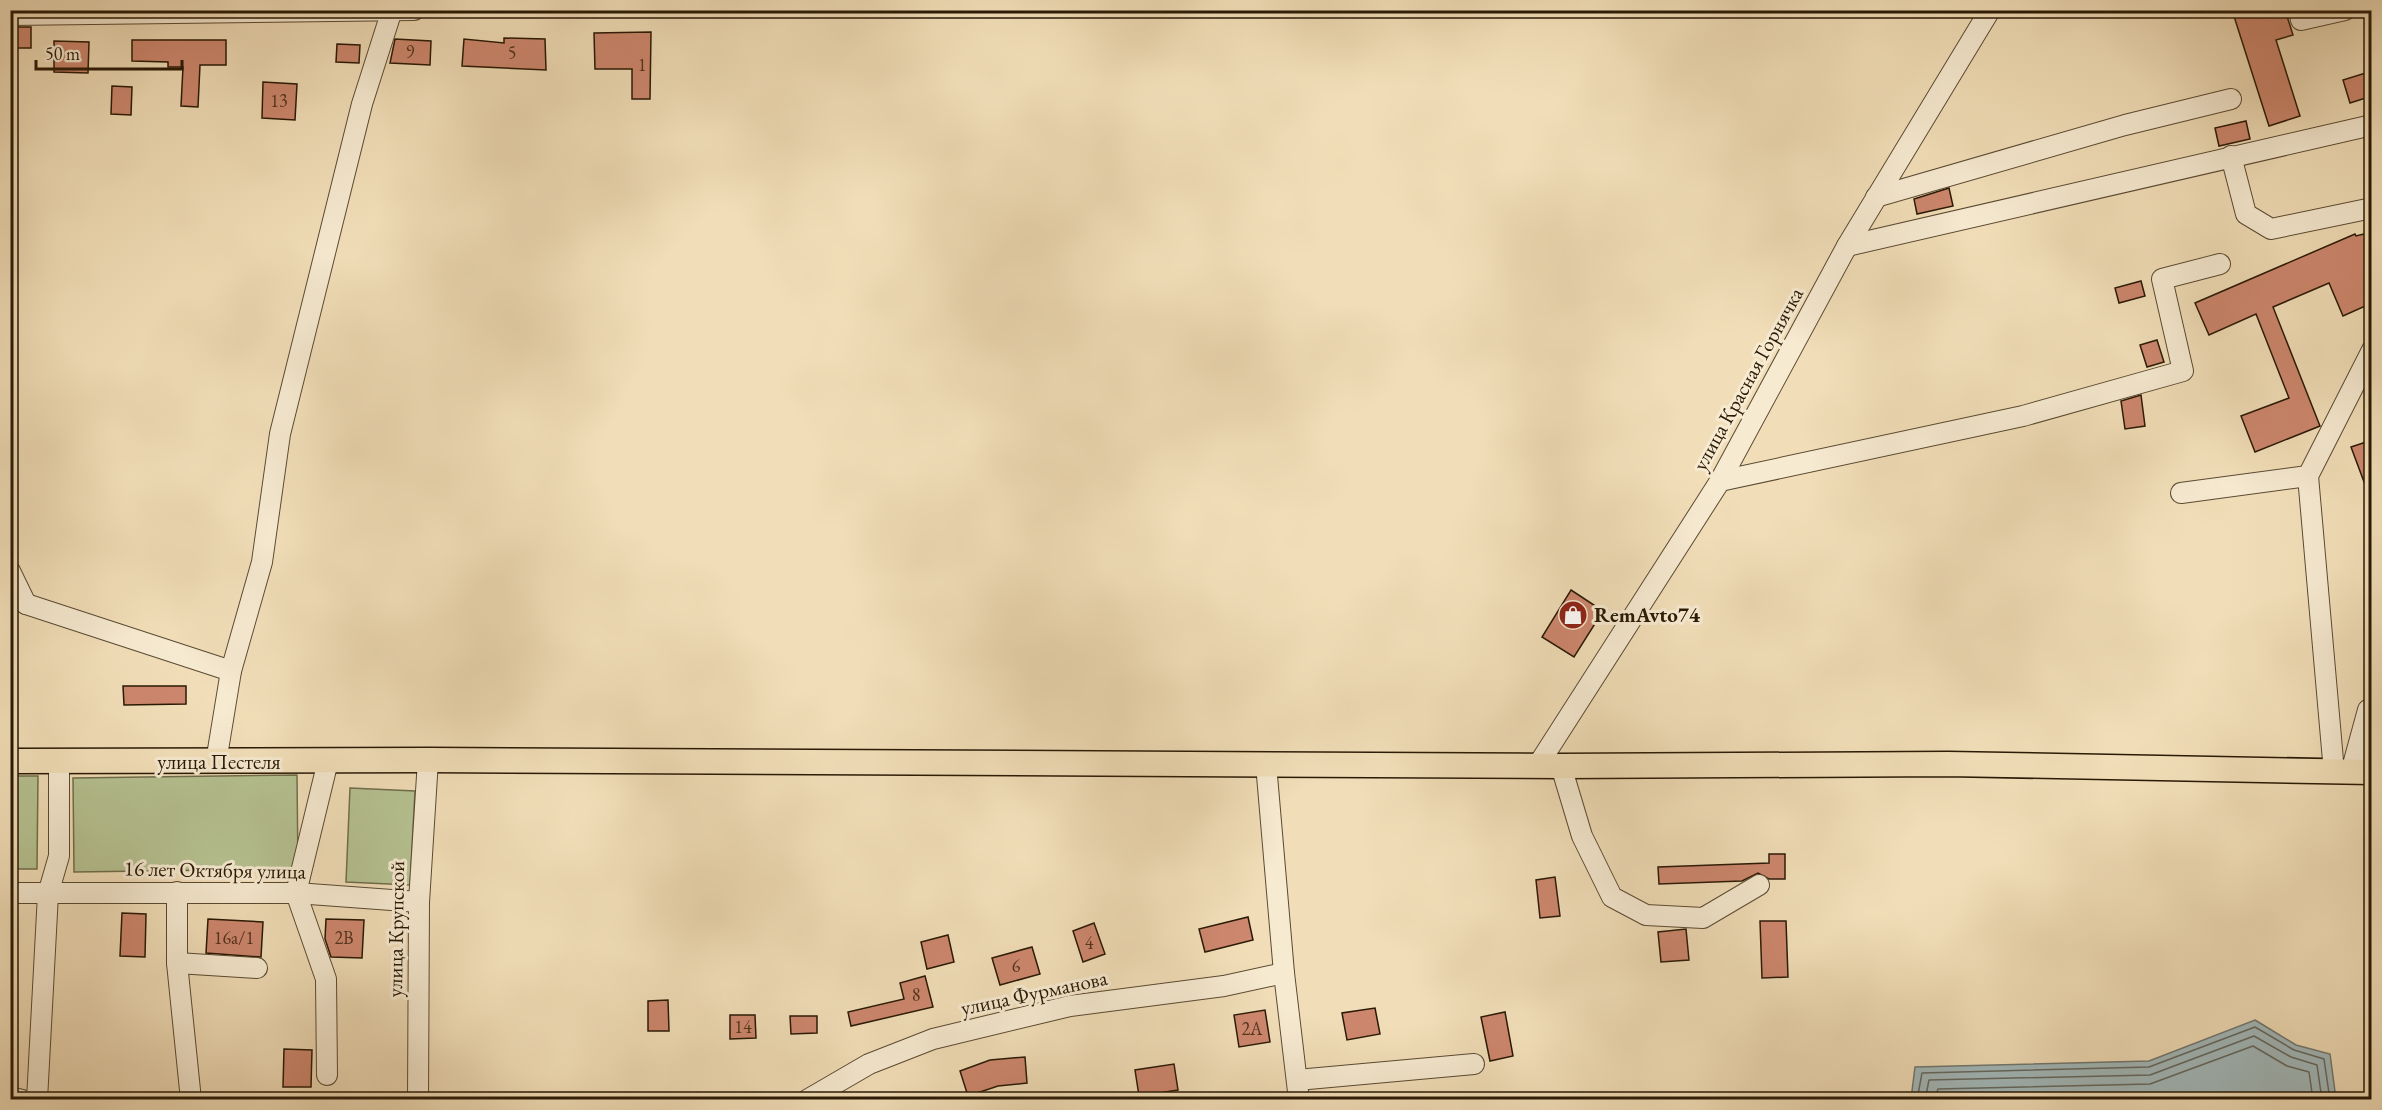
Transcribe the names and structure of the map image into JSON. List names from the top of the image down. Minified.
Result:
{"streets":{"main road":["улица Пестеля"],"street":["улица Красная Горнячка","16 лет Октября улица","улица Крупской","улица Фурманова"]},"crossings":[["улица Красная Горнячка","улица Пестеля"],["улица Пестеля","улица Крупской"],["16 лет Октября улица","улица Крупской"]],"places":{"shop":["RemAvto74"]},"house_numbers":["9","5","1","13","16а/1","2В","4","6","8","14","2А"],"scale_bar":"50 m"}
